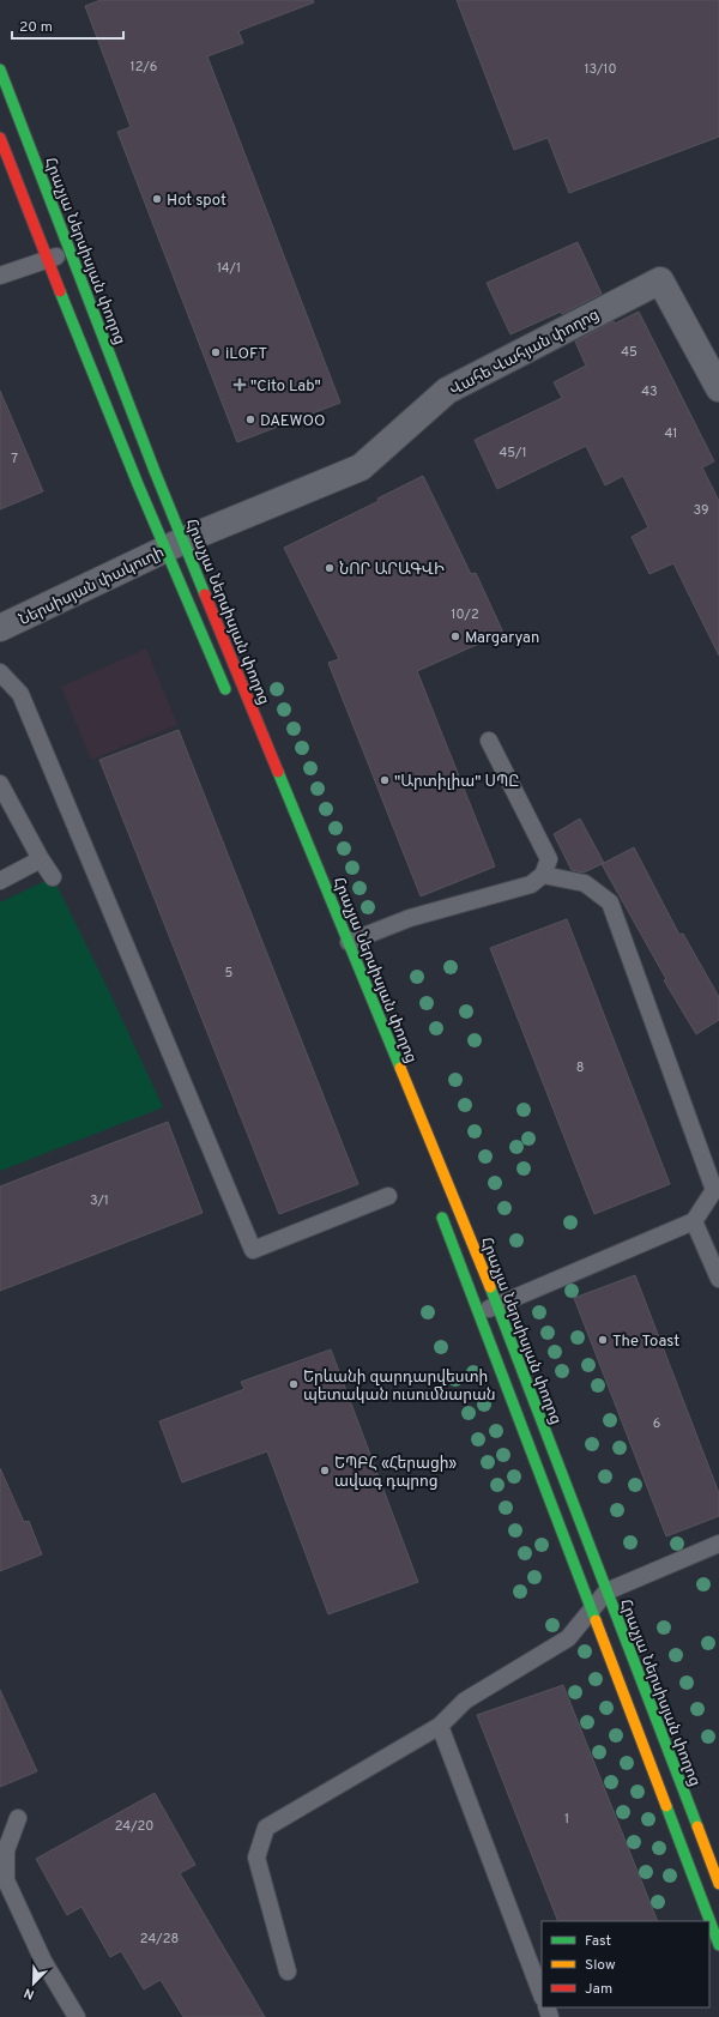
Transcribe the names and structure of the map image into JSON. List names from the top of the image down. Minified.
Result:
{"streets":{"street":["Հրաչյա Ներսիսյան փողոց","Վահե Վահյան փողոց","Ներսիսյան փակուղի"]},"crossings":[["Հրաչյա Ներսիսյան փողոց","Վահե Վահյան փողոց"],["Հրաչյա Ներսիսյան փողոց","Ներսիսյան փակուղի"],["Վահե Վահյան փողոց","Ներսիսյան փակուղի"]],"places":{"other":["Hot spot","iLOFT","DAEWOO","ՆՈՐ ԱՐԱԳՎԻ","Margaryan","\"Արտիլիա\" ՍՊԸ","The Toast","Երևանի զարդարվեստի պետական ուսումնարան","ԵՊԲՀ «Հերացի» ավագ դպրոց"],"health":["\"Cito Lab\""]},"house_numbers":["12/6","13/10","14/1","45","43","41","45/1","7","39","10/2","5","8","3/1","6","1","24/20","24/28"],"legend":["Fast","Slow","Jam"],"scale_bar":"20 m","north":"bottom left"}
